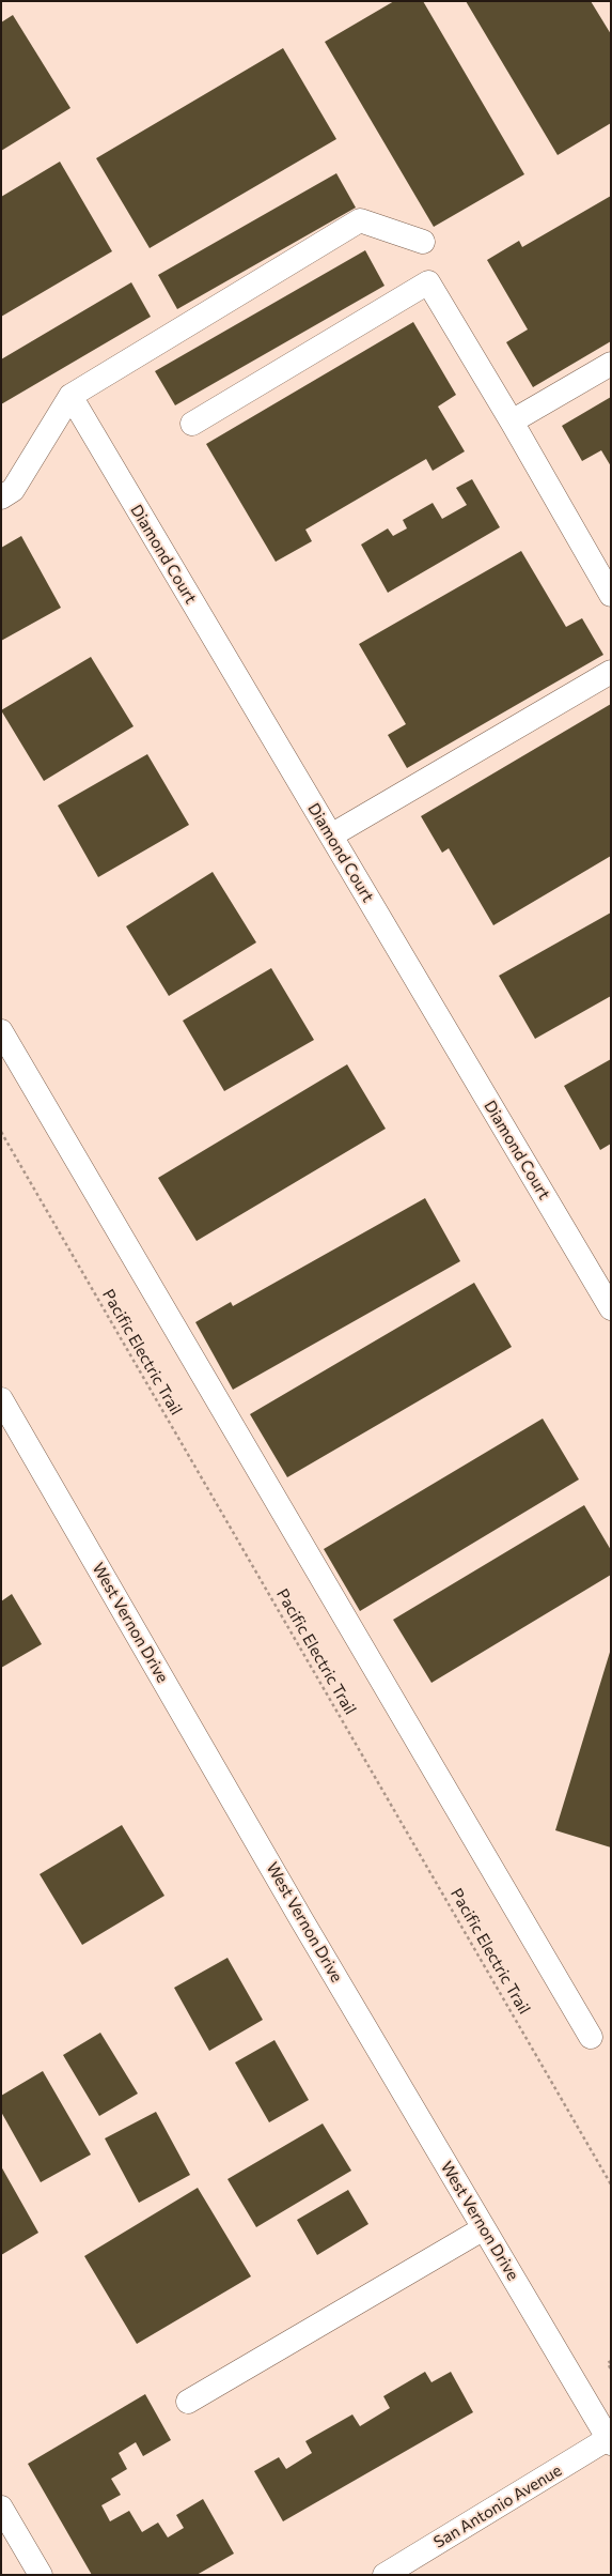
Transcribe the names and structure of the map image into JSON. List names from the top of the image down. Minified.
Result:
{"streets":{"street":["Diamond Court","West Vernon Drive","San Antonio Avenue"],"path":["Pacific Electric Trail"]},"crossings":[["West Vernon Drive","San Antonio Avenue"]]}
